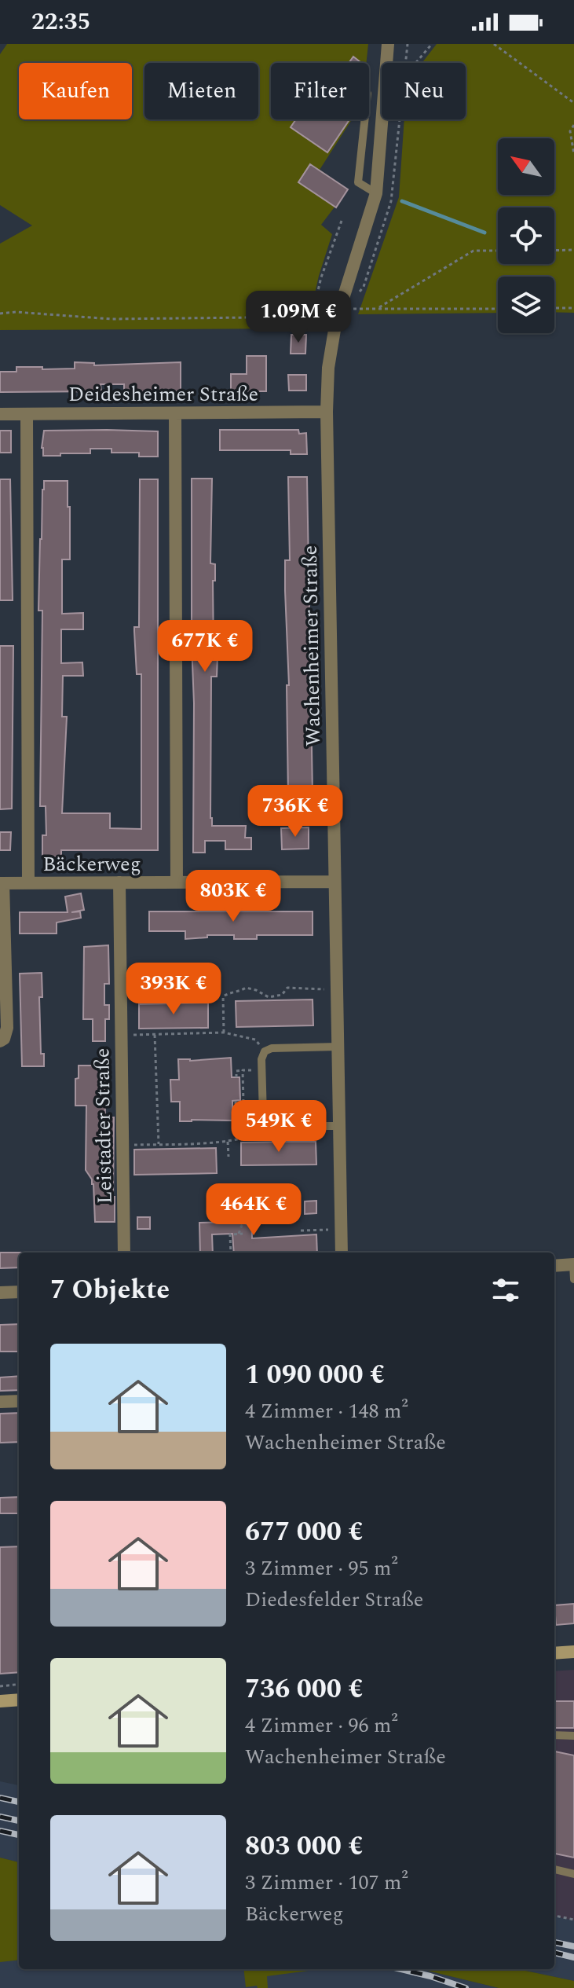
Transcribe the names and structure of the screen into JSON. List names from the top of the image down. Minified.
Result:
{"streets":{"street":["Deidesheimer Straße","Wachenheimer Straße","Bäckerweg","Leistadter Straße"]},"crossings":[["Deidesheimer Straße","Wachenheimer Straße"],["Wachenheimer Straße","Bäckerweg"],["Bäckerweg","Leistadter Straße"]],"north":"top left","page":{"status":"22:35","chip":["Kaufen","Mieten","Filter","Neu"],"price":["1.09M €","677K €","736K €","803K €","393K €","549K €","464K €"],"heading":"7 Objekte","list":[{"name":"1 090 000 €","note":"4 Zimmer · 148 m² · Wachenheimer Straße"},{"name":"677 000 €","note":"3 Zimmer · 95 m² · Diedesfelder Straße"},{"name":"736 000 €","note":"4 Zimmer · 96 m² · Wachenheimer Straße"},{"name":"803 000 €","note":"3 Zimmer · 107 m² · Bäckerweg"}]}}
